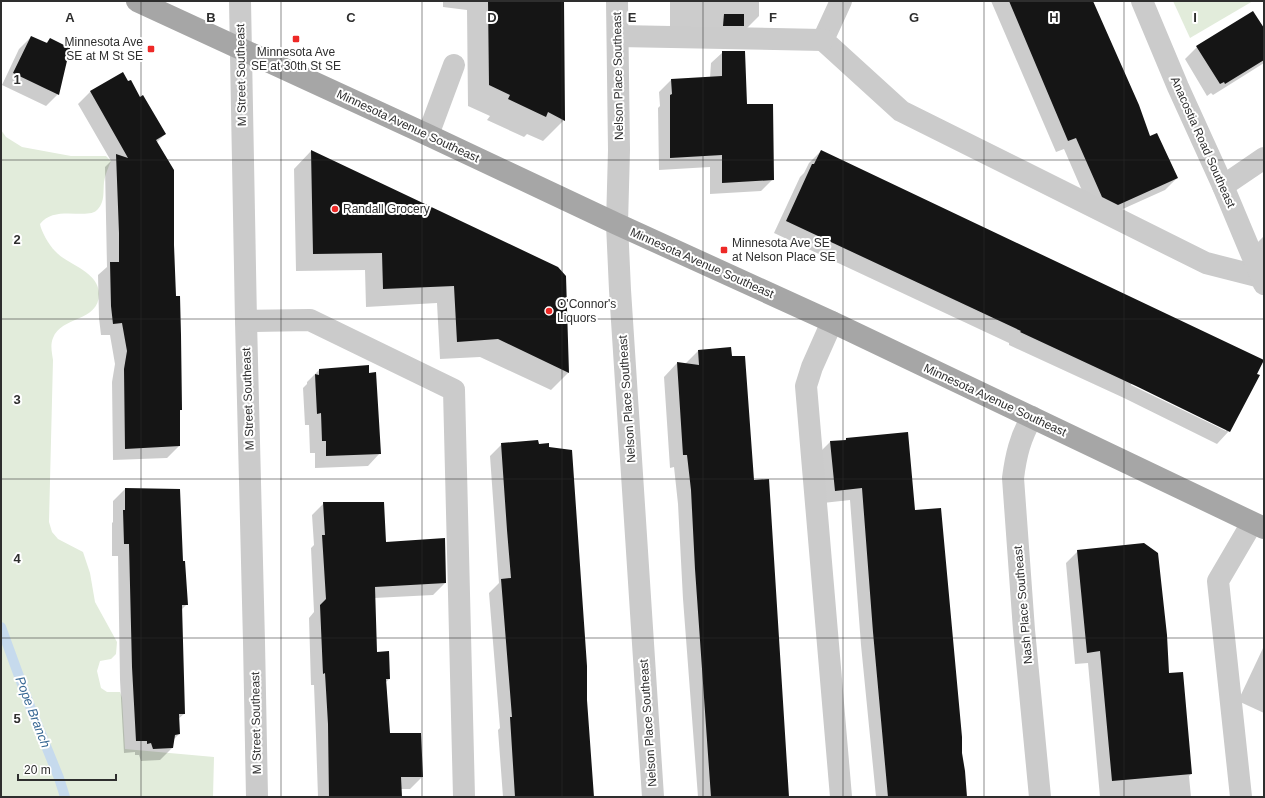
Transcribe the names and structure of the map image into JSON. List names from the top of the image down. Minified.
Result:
{"streets":{"main road":["Minnesota Avenue Southeast"],"street":["M Street Southeast","Nelson Place Southeast","Anacostia Road Southeast","Nash Place Southeast"]},"crossings":[["M Street Southeast","Minnesota Avenue Southeast"],["Nelson Place Southeast","Minnesota Avenue Southeast"],["Minnesota Avenue Southeast","Nash Place Southeast"]],"water":["Pope Branch"],"places":{"transit":["Minnesota Ave SE at 30th St SE","Minnesota Ave SE at M St SE","Minnesota Ave SE at Nelson Place SE"],"other":["Randall Grocery","O'Connor's Liquors"]},"scale_bar":"20 m","grid":{"columns":["A","B","C","D","E","F","G","H","I"],"rows":["1","2","3","4","5"]}}
